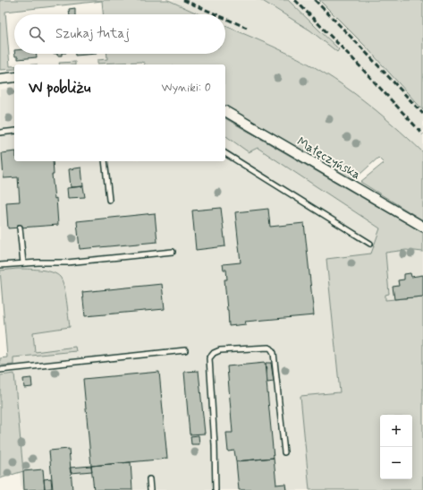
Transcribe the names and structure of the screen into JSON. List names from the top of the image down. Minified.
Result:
{"streets":{"street":["Małęczyńska"]},"page":{"search":"Szukaj tutaj","heading":["W pobliżu","Wyniki: 0"],"map_buttons":["+","−"]}}
